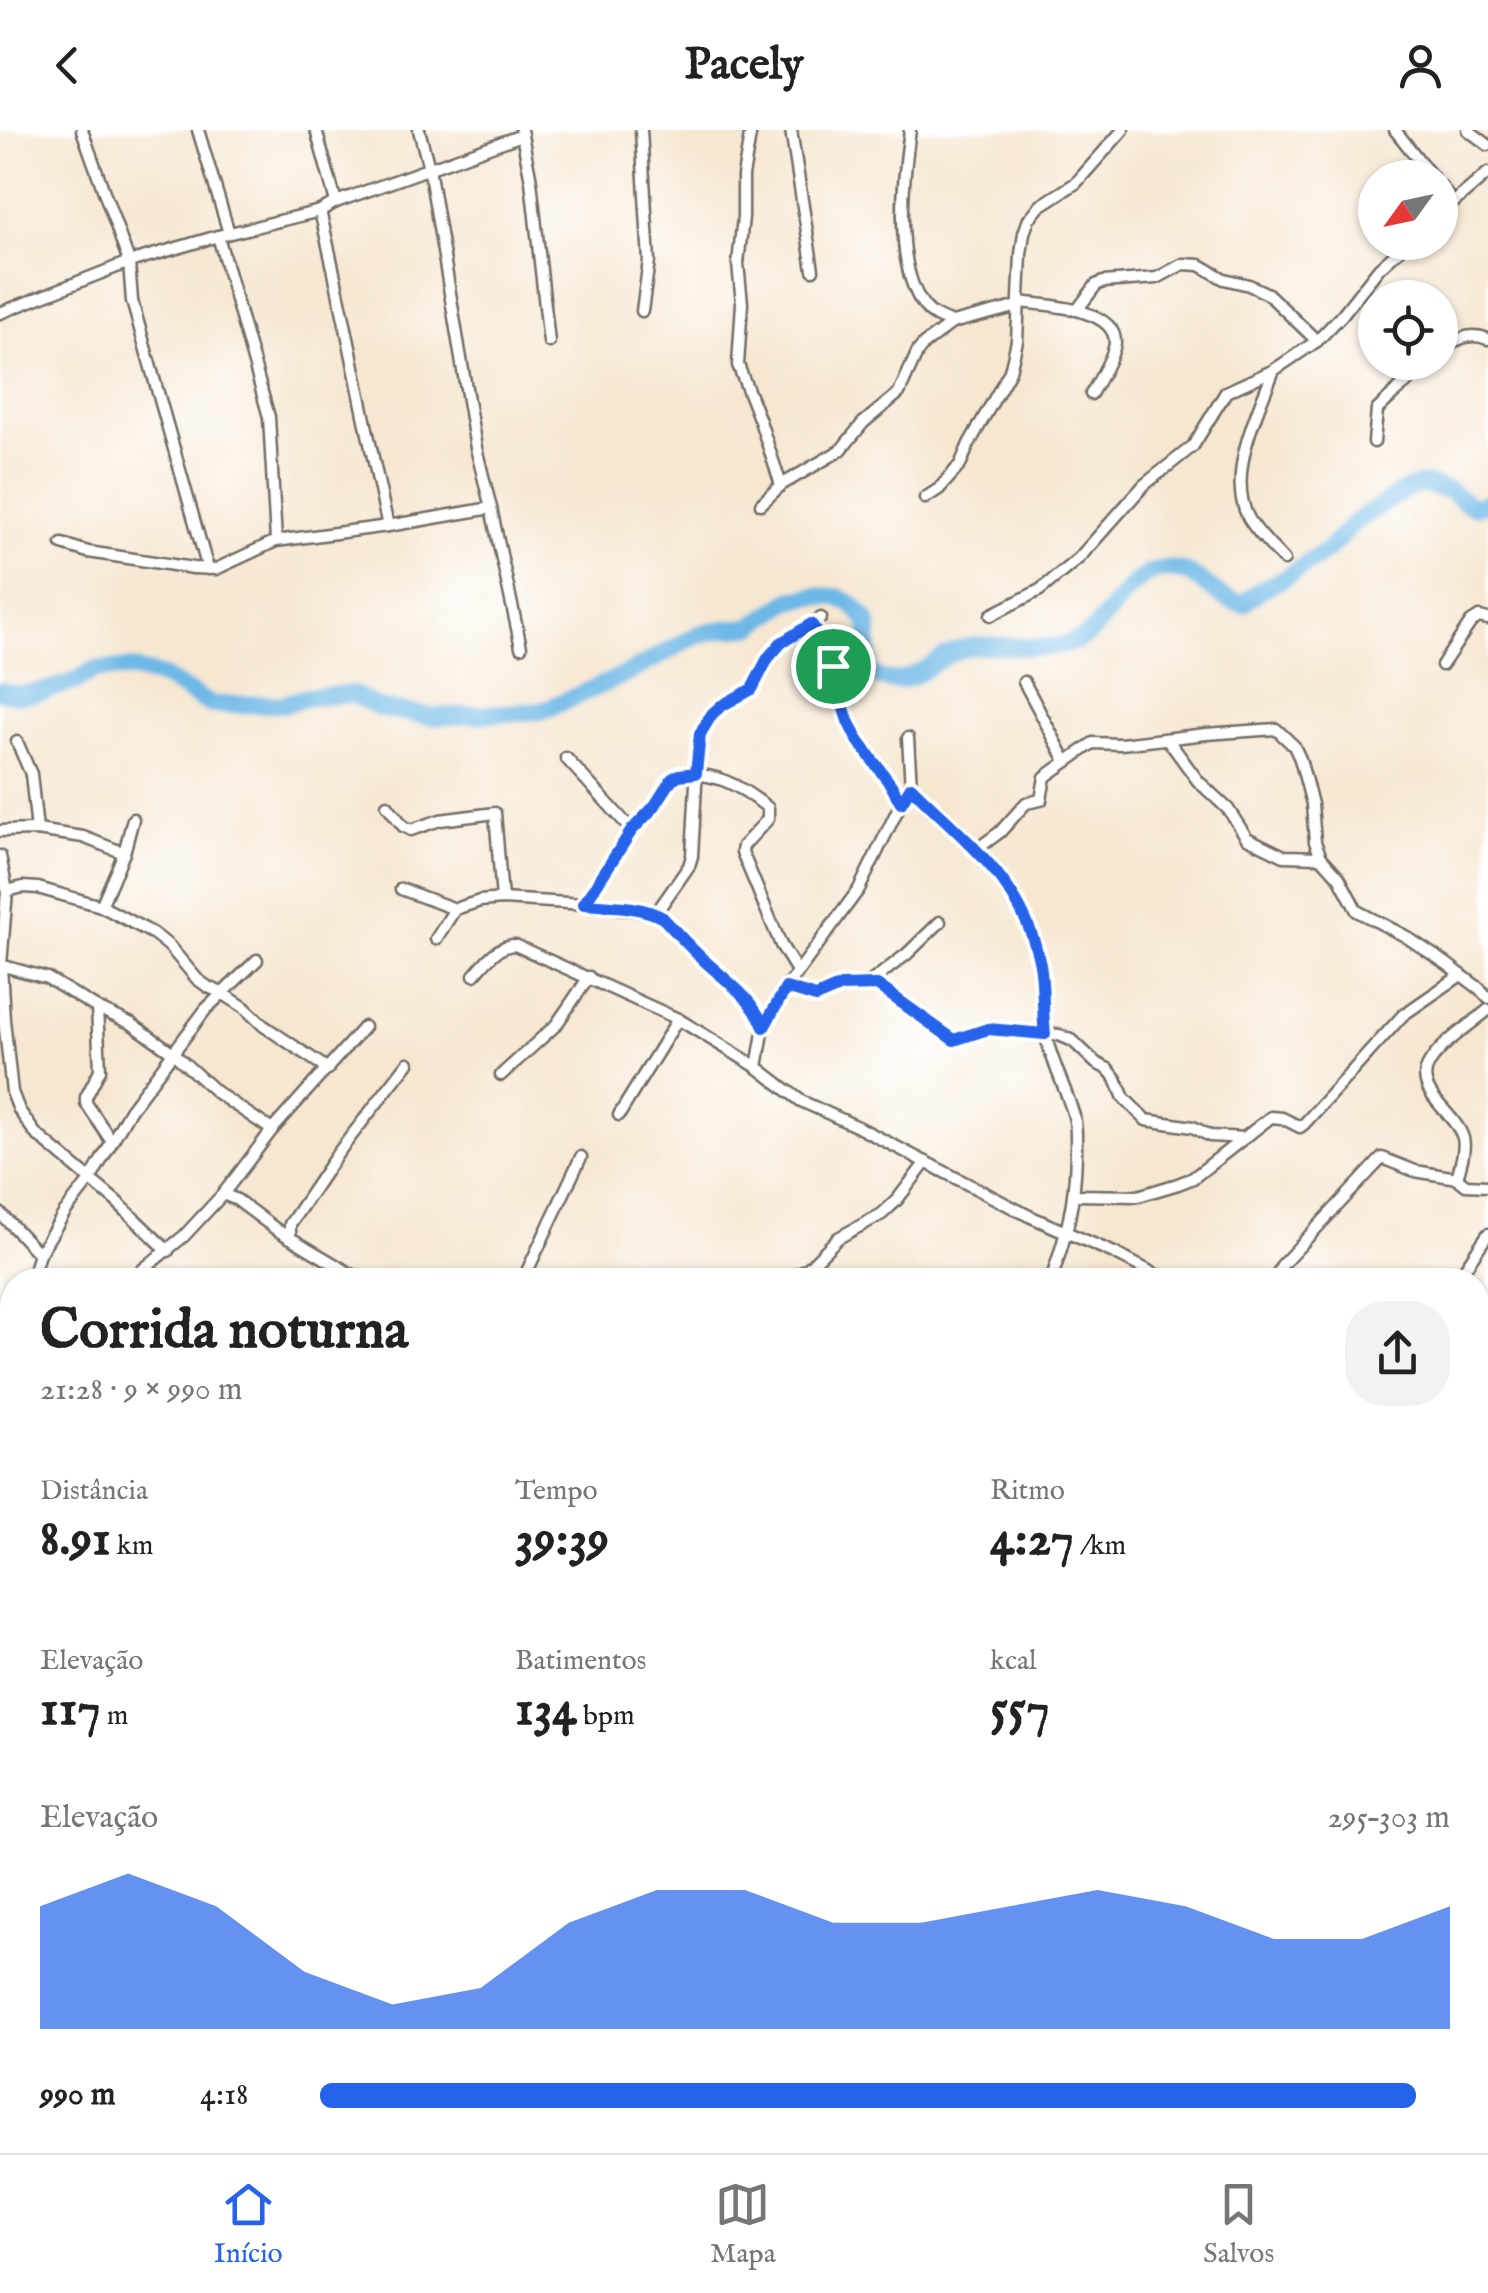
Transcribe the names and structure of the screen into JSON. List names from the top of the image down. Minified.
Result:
{"north":"bottom left","page":{"header":"Pacely","heading":["Corrida noturna","21:28 · 9 × 990 m"],"stats":[["Distância","8.91 km"],["Tempo","39:39"],["Ritmo","4:27 /km"],["Elevação","117 m"],["Batimentos","134 bpm"],["kcal","557"]],"chart":["Elevação","295–303 m"],"list":[{"name":"990 m","note":"4:18"}],"tabs":["Início","Mapa","Salvos"]}}
